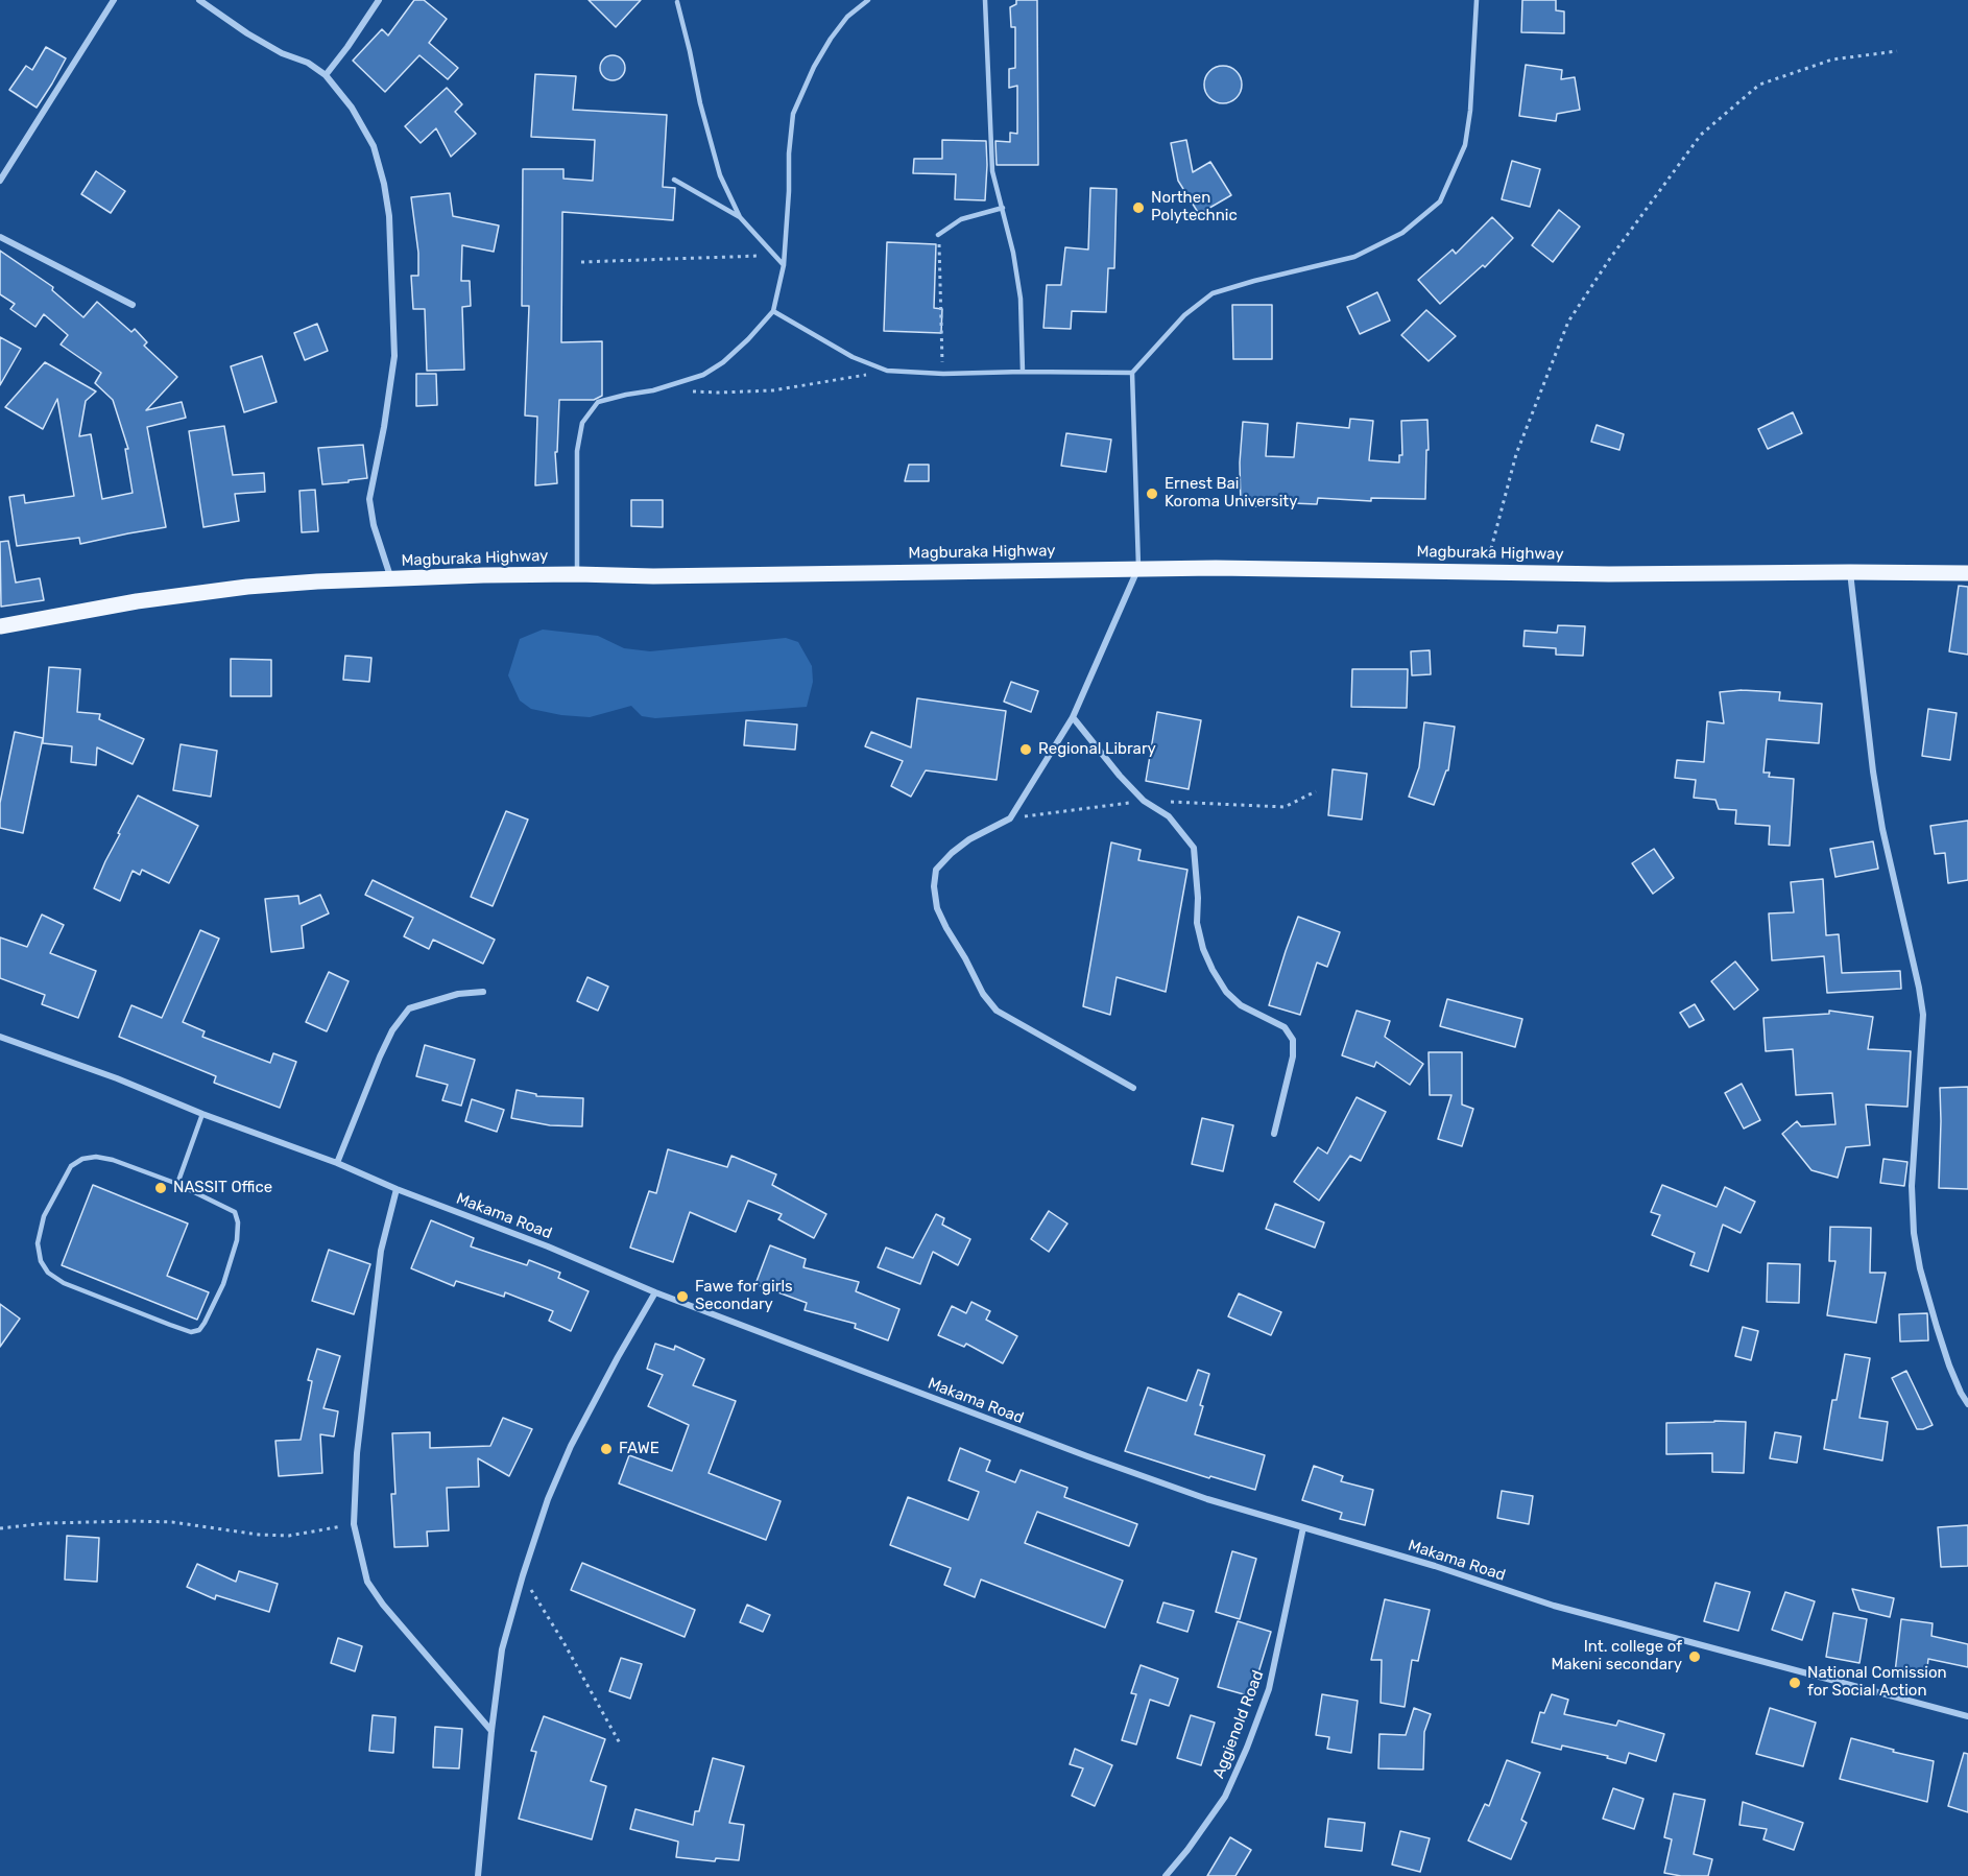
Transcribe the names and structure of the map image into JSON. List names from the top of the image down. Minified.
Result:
{"streets":{"main road":["Magburaka Highway"],"street":["Makama Road","Aggienold Road"]},"crossings":[["Makama Road","Aggienold Road"]],"places":["Northen Polytechnic","Ernest Bai Koroma University","Regional Library","NASSIT Office","Fawe for girls Secondary","FAWE","Int. college of Makeni secondary","National Comission for Social Action"]}
